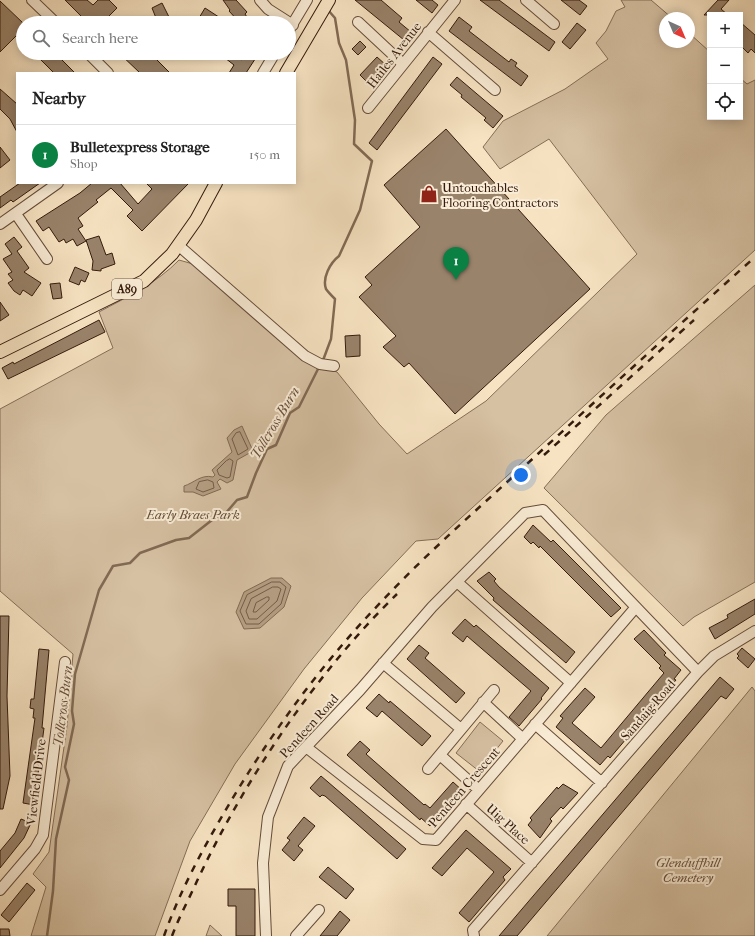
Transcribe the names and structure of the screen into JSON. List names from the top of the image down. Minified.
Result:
{"streets":{"main road":["A89"],"street":["Hailes Avenue","Sandaig Road","Pendeen Road","Viewfield Drive","Pendeen Crescent","Uig Place"]},"crossings":[["Sandaig Road","Uig Place"],["Pendeen Road","Pendeen Crescent"],["Pendeen Crescent","Uig Place"]],"water":["Tollcross Burn"],"parks":["Early Braes Park","Glenduffhill Cemetery"],"places":{"shop":["Untouchables Flooring Contractors"]},"north":"bottom right","page":{"map_buttons":["+","−"],"search":"Search here","heading":"Nearby","list":[{"mark":"1","name":"Bulletexpress Storage","note":"Shop","value":"150 m"}],"pins":"1"}}
